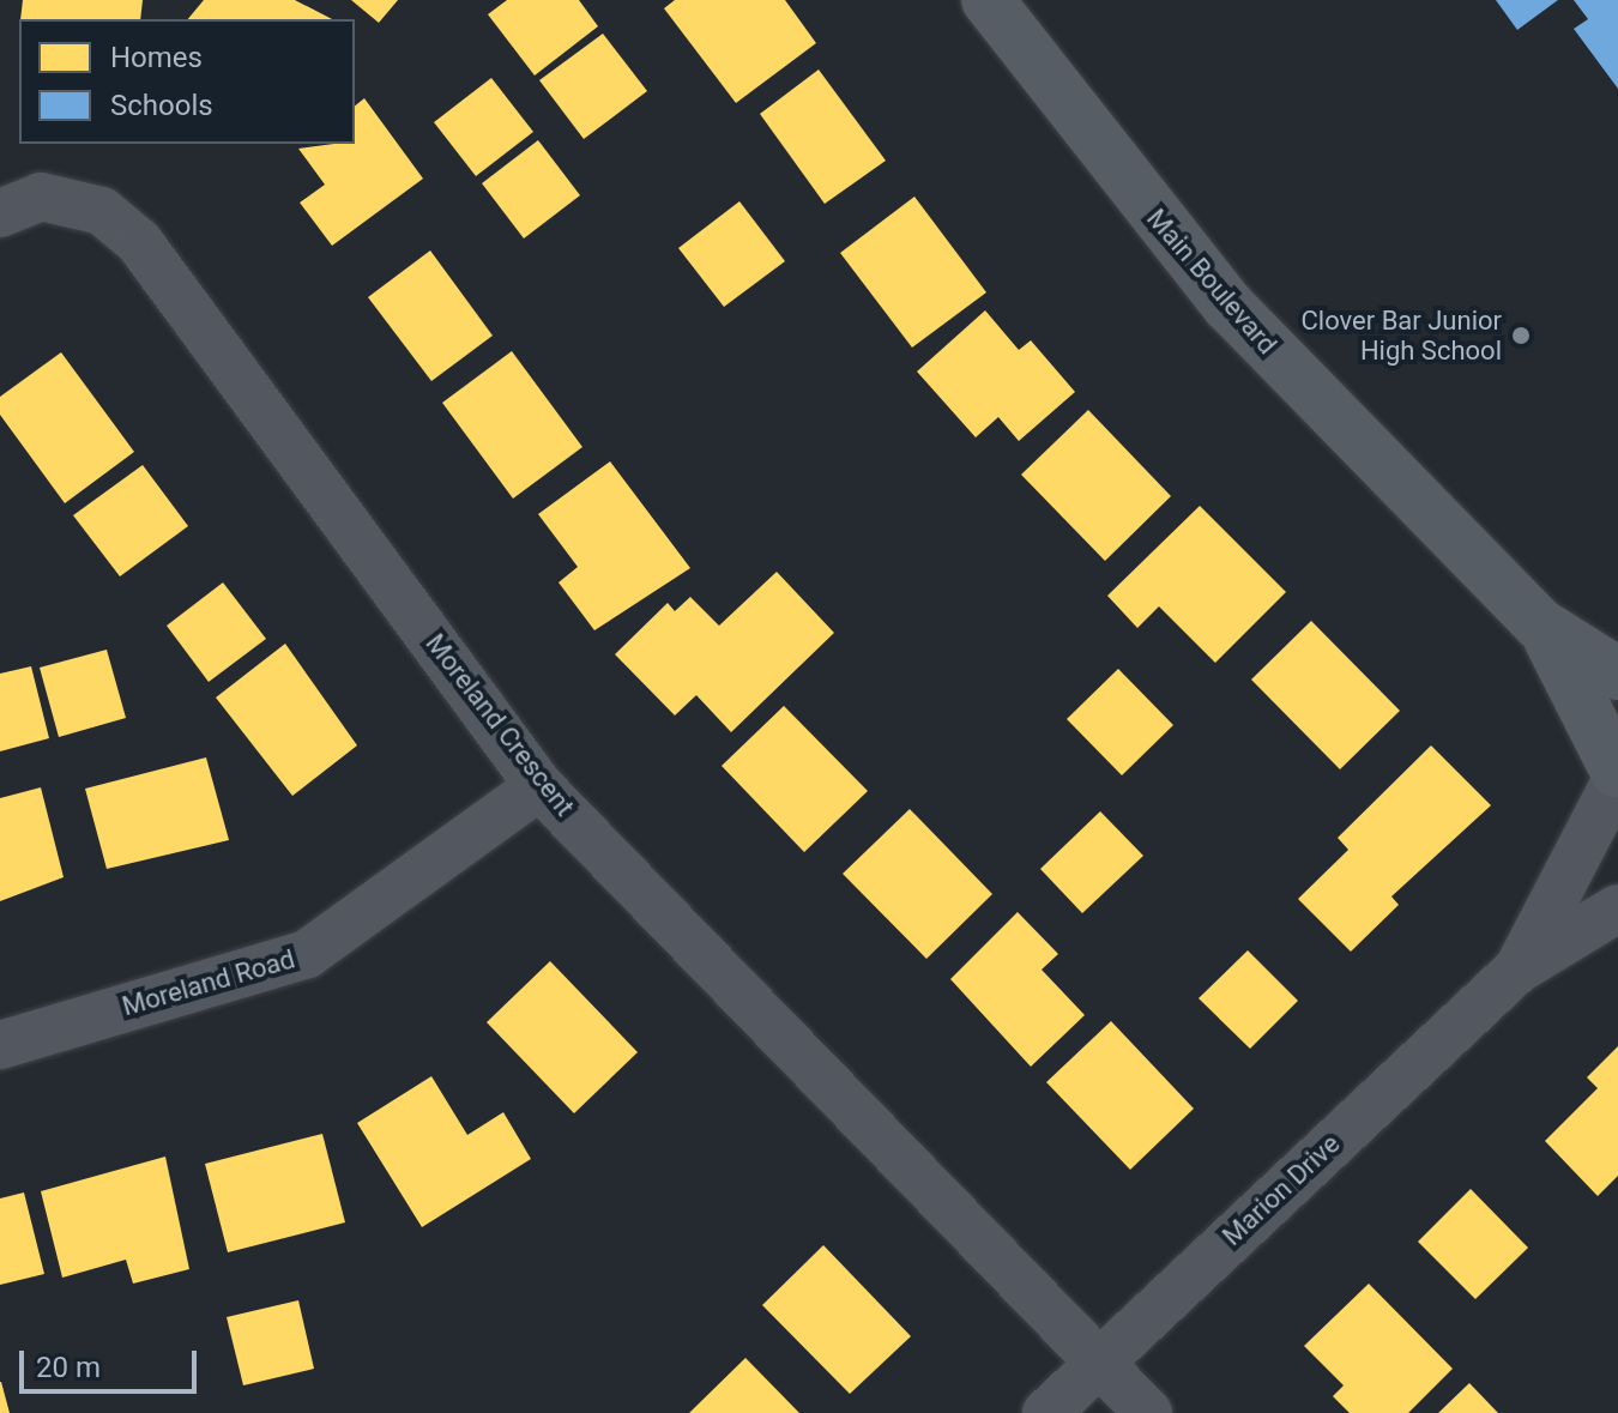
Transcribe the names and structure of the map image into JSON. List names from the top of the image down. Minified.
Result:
{"streets":{"street":["Main Boulevard","Moreland Crescent","Moreland Road","Marion Drive"]},"crossings":[["Main Boulevard","Marion Drive"],["Moreland Crescent","Moreland Road"],["Moreland Crescent","Marion Drive"]],"places":["Clover Bar Junior High School"],"legend":["Homes","Schools"],"scale_bar":"20 m"}
